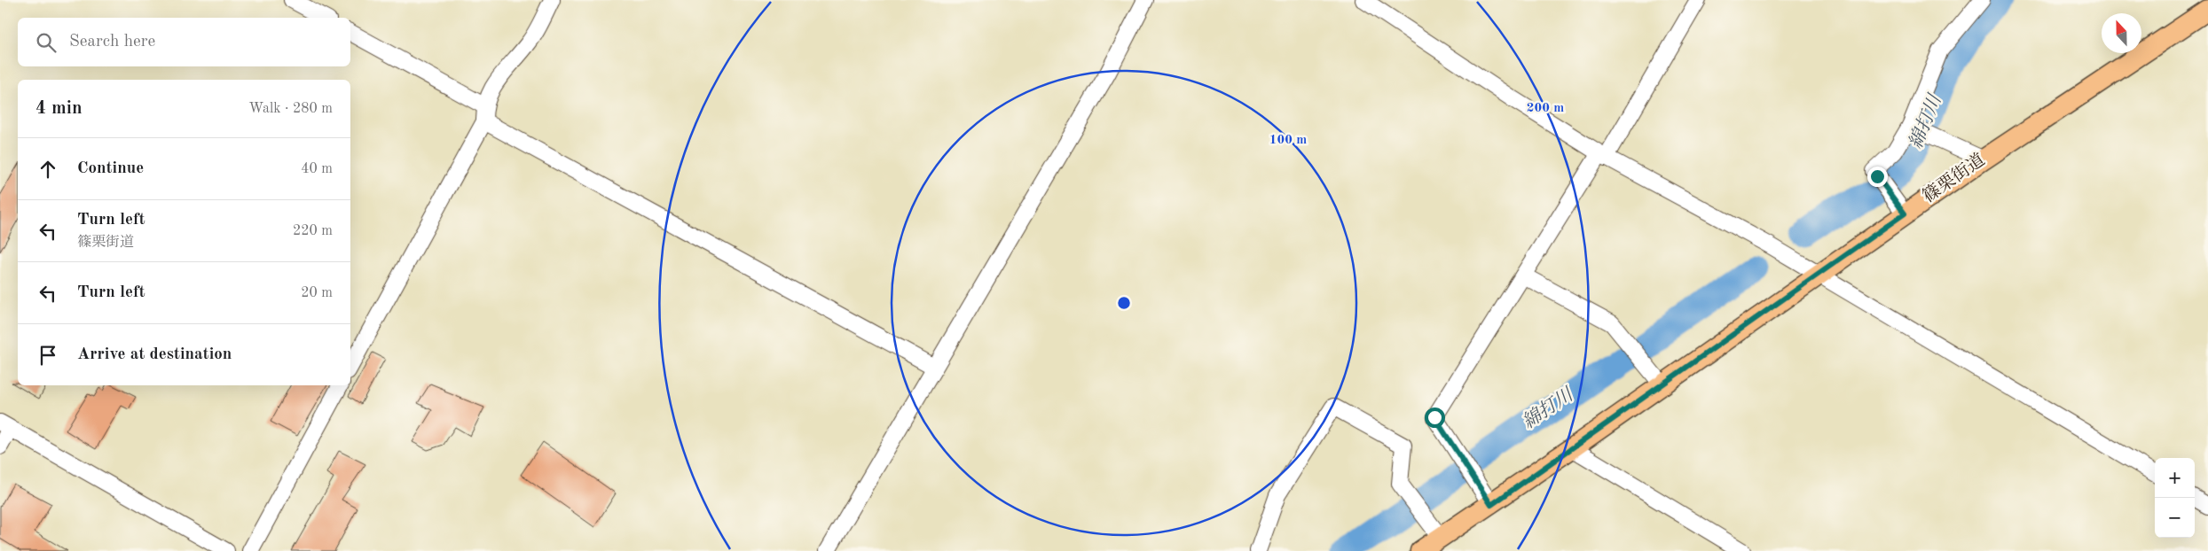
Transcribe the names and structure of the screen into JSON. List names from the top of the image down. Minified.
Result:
{"streets":{"main road":["篠栗街道"]},"water":["綿打川"],"north":"top","page":{"search":"Search here","heading":["4 min","Walk · 280 m"],"list":[["Continue","40 m"],["Turn left","篠栗街道","220 m"],["Turn left","20 m"],"Arrive at destination"],"map_buttons":["+","−"]},"rings":["200 m","100 m"]}
